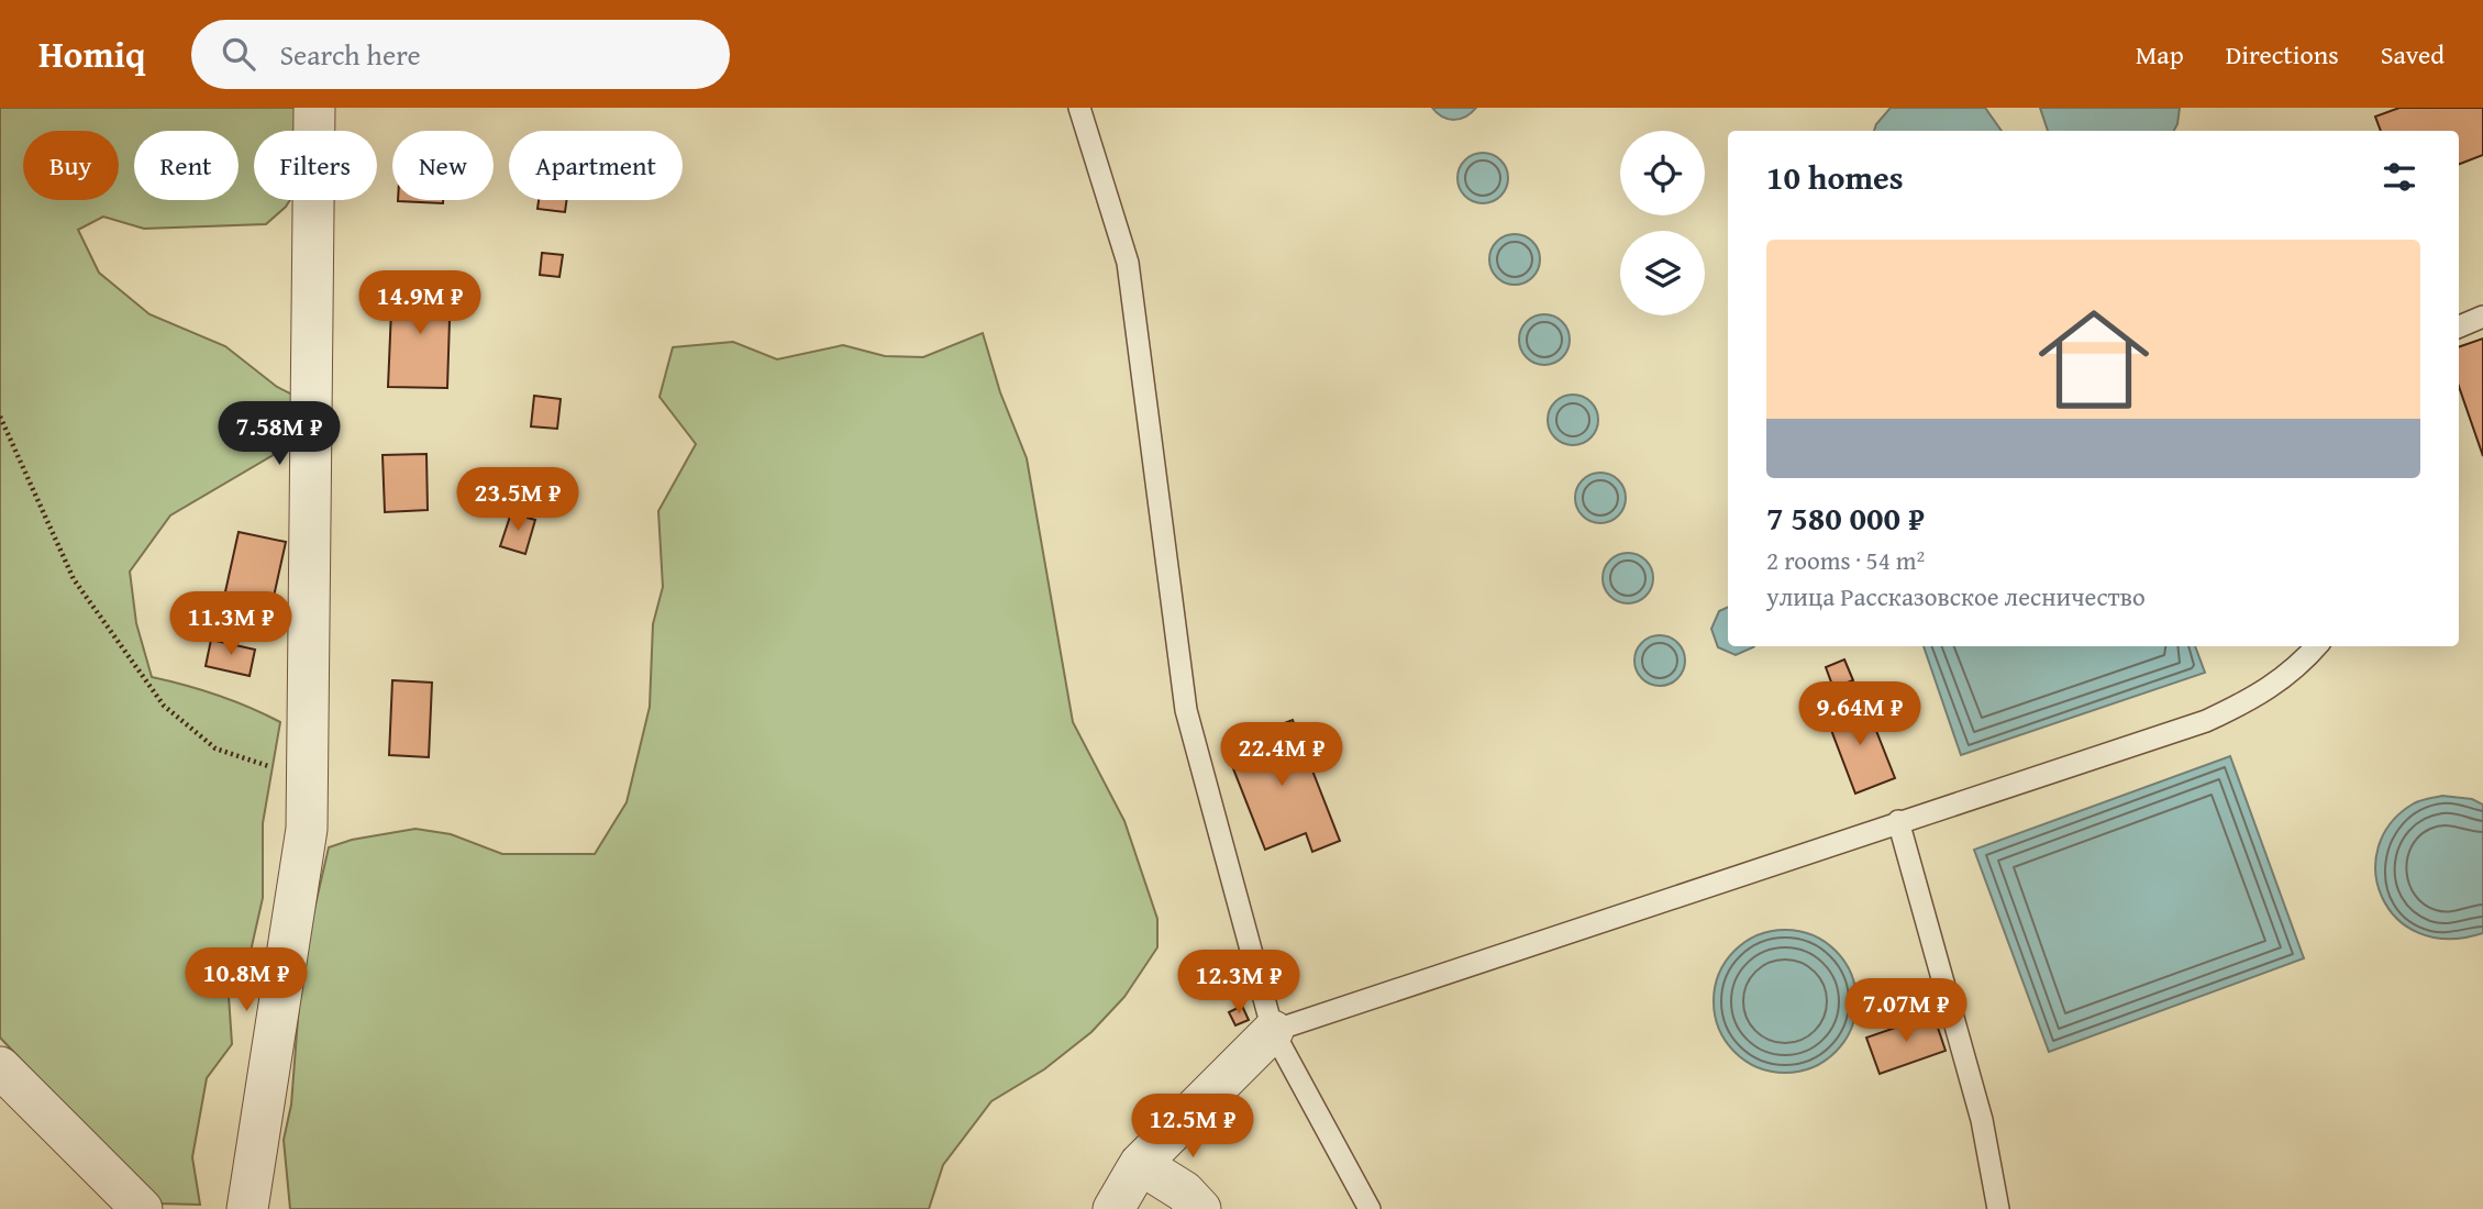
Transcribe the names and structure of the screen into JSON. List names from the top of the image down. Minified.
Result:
{"page":{"header":"Homiq","search":"Search here","nav":["Map","Directions","Saved"],"chip":["Buy","Rent","Filters","New","Apartment"],"heading":"10 homes","list":[{"name":"7 580 000 ₽","note":"2 rooms · 54 m² · улица Рассказовское лесничество"}],"price":["14.9M ₽","7.58M ₽","23.5M ₽","11.3M ₽","9.64M ₽","22.4M ₽","10.8M ₽","12.3M ₽","7.07M ₽","12.5M ₽"]}}
